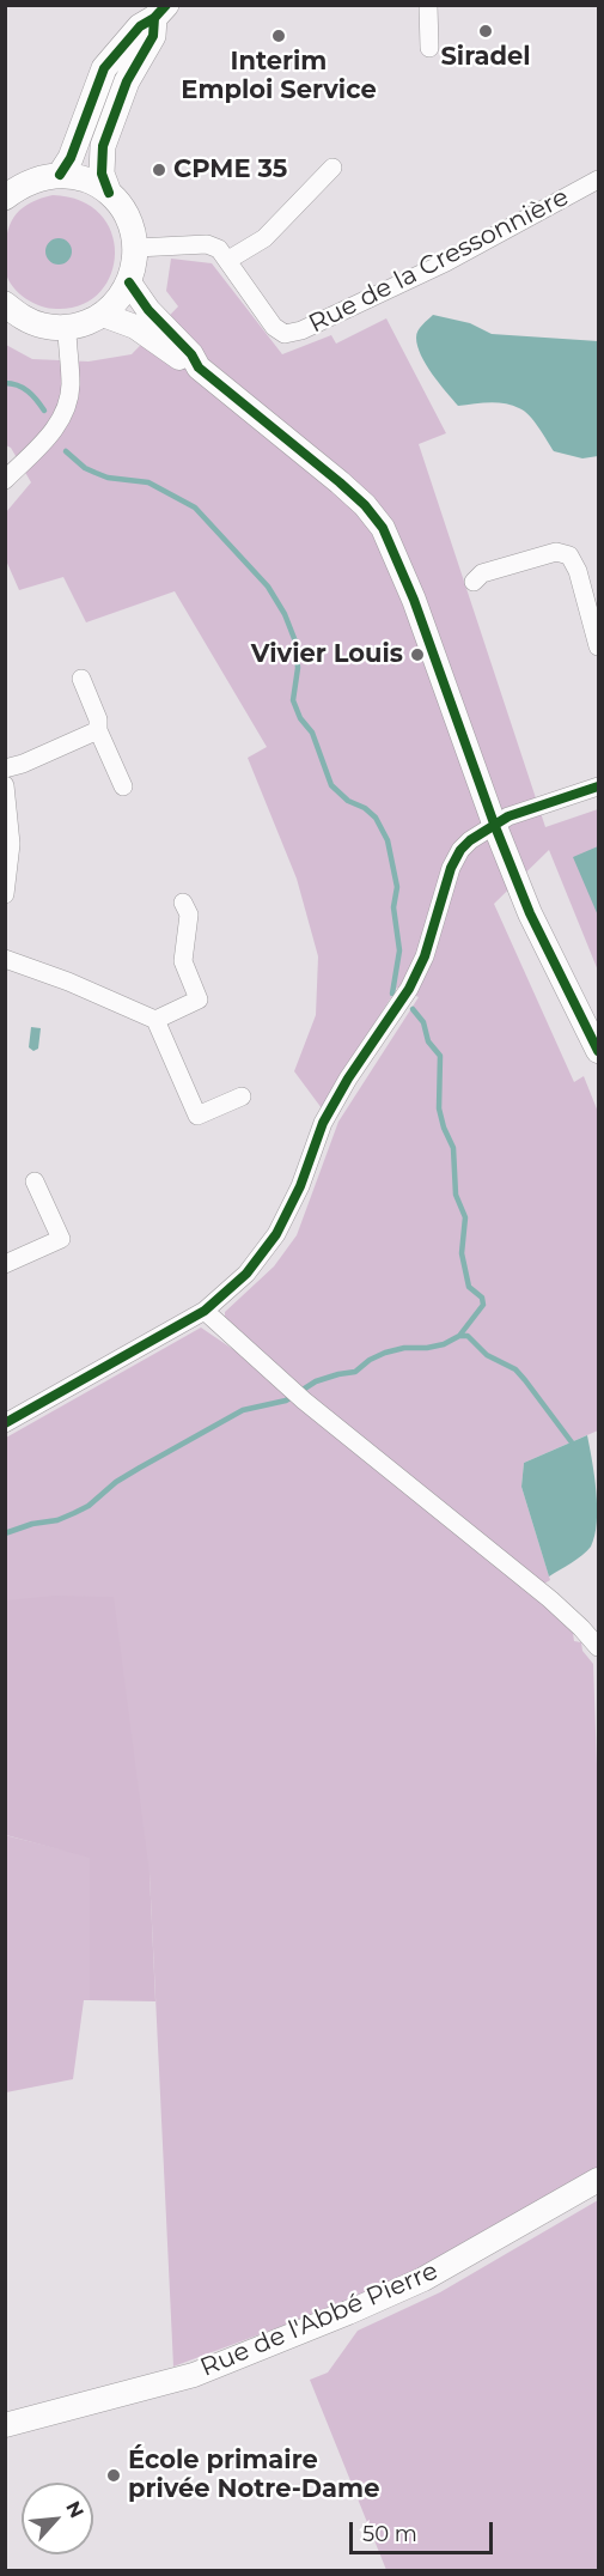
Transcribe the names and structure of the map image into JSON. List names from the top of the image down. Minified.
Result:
{"streets":{"street":["Rue de la Cressonnière","Rue de l'Abbé Pierre"]},"places":["Siradel","Interim Emploi Service","CPME 35","Vivier Louis","École primaire privée Notre-Dame"],"scale_bar":"50 m","north":"top right"}
